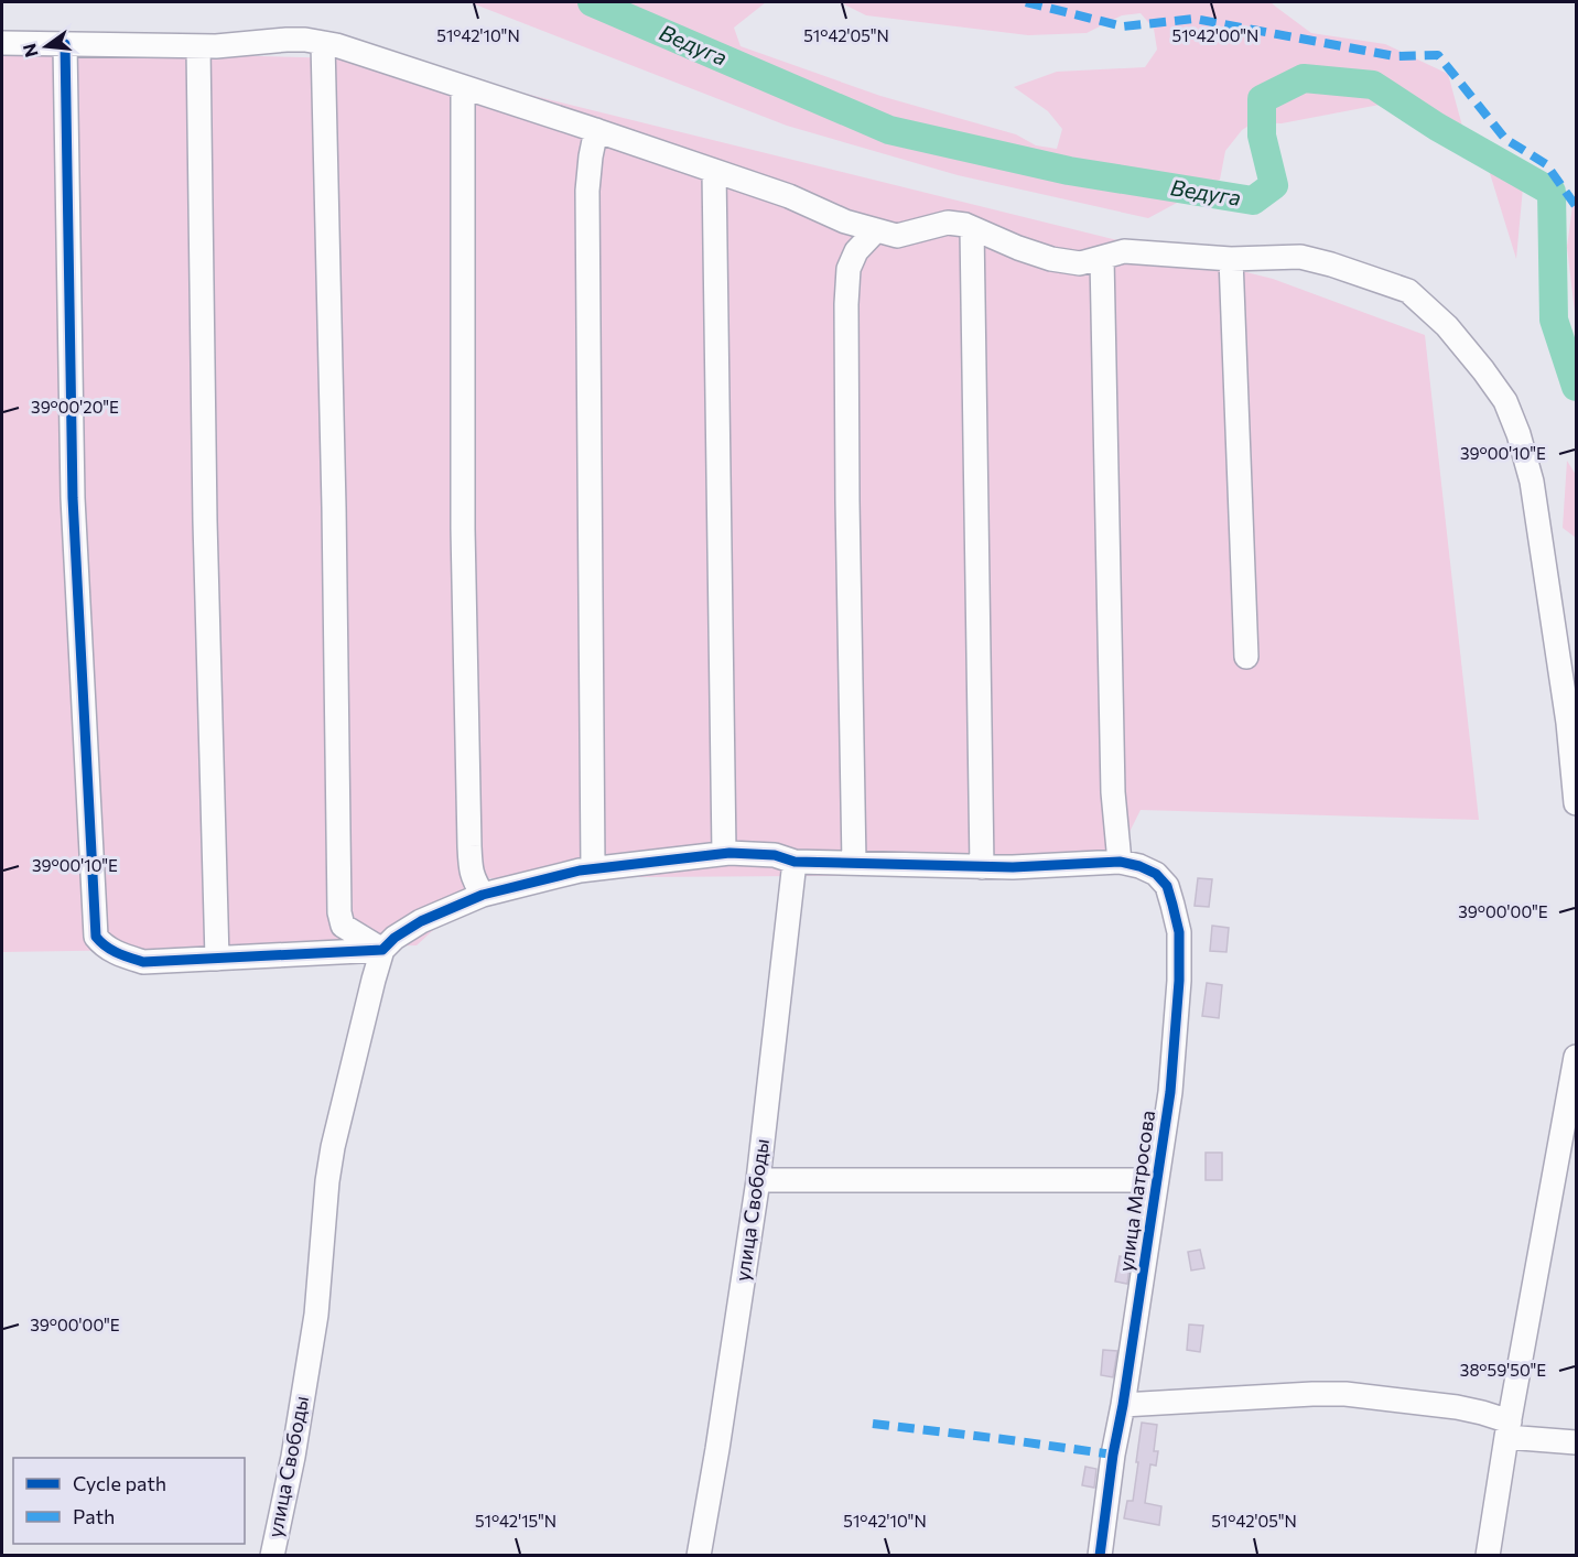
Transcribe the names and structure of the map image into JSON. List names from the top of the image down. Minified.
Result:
{"streets":{"street":["улица Матросова","улица Свободы"]},"water":["Ведуга"],"legend":["Cycle path","Path"],"north":"left","coordinates":["51°42'10\"N","51°42'05\"N","51°42'00\"N","39°00'20\"E","39°00'10\"E","39°00'00\"E","38°59'50\"E","51°42'15\"N"]}
